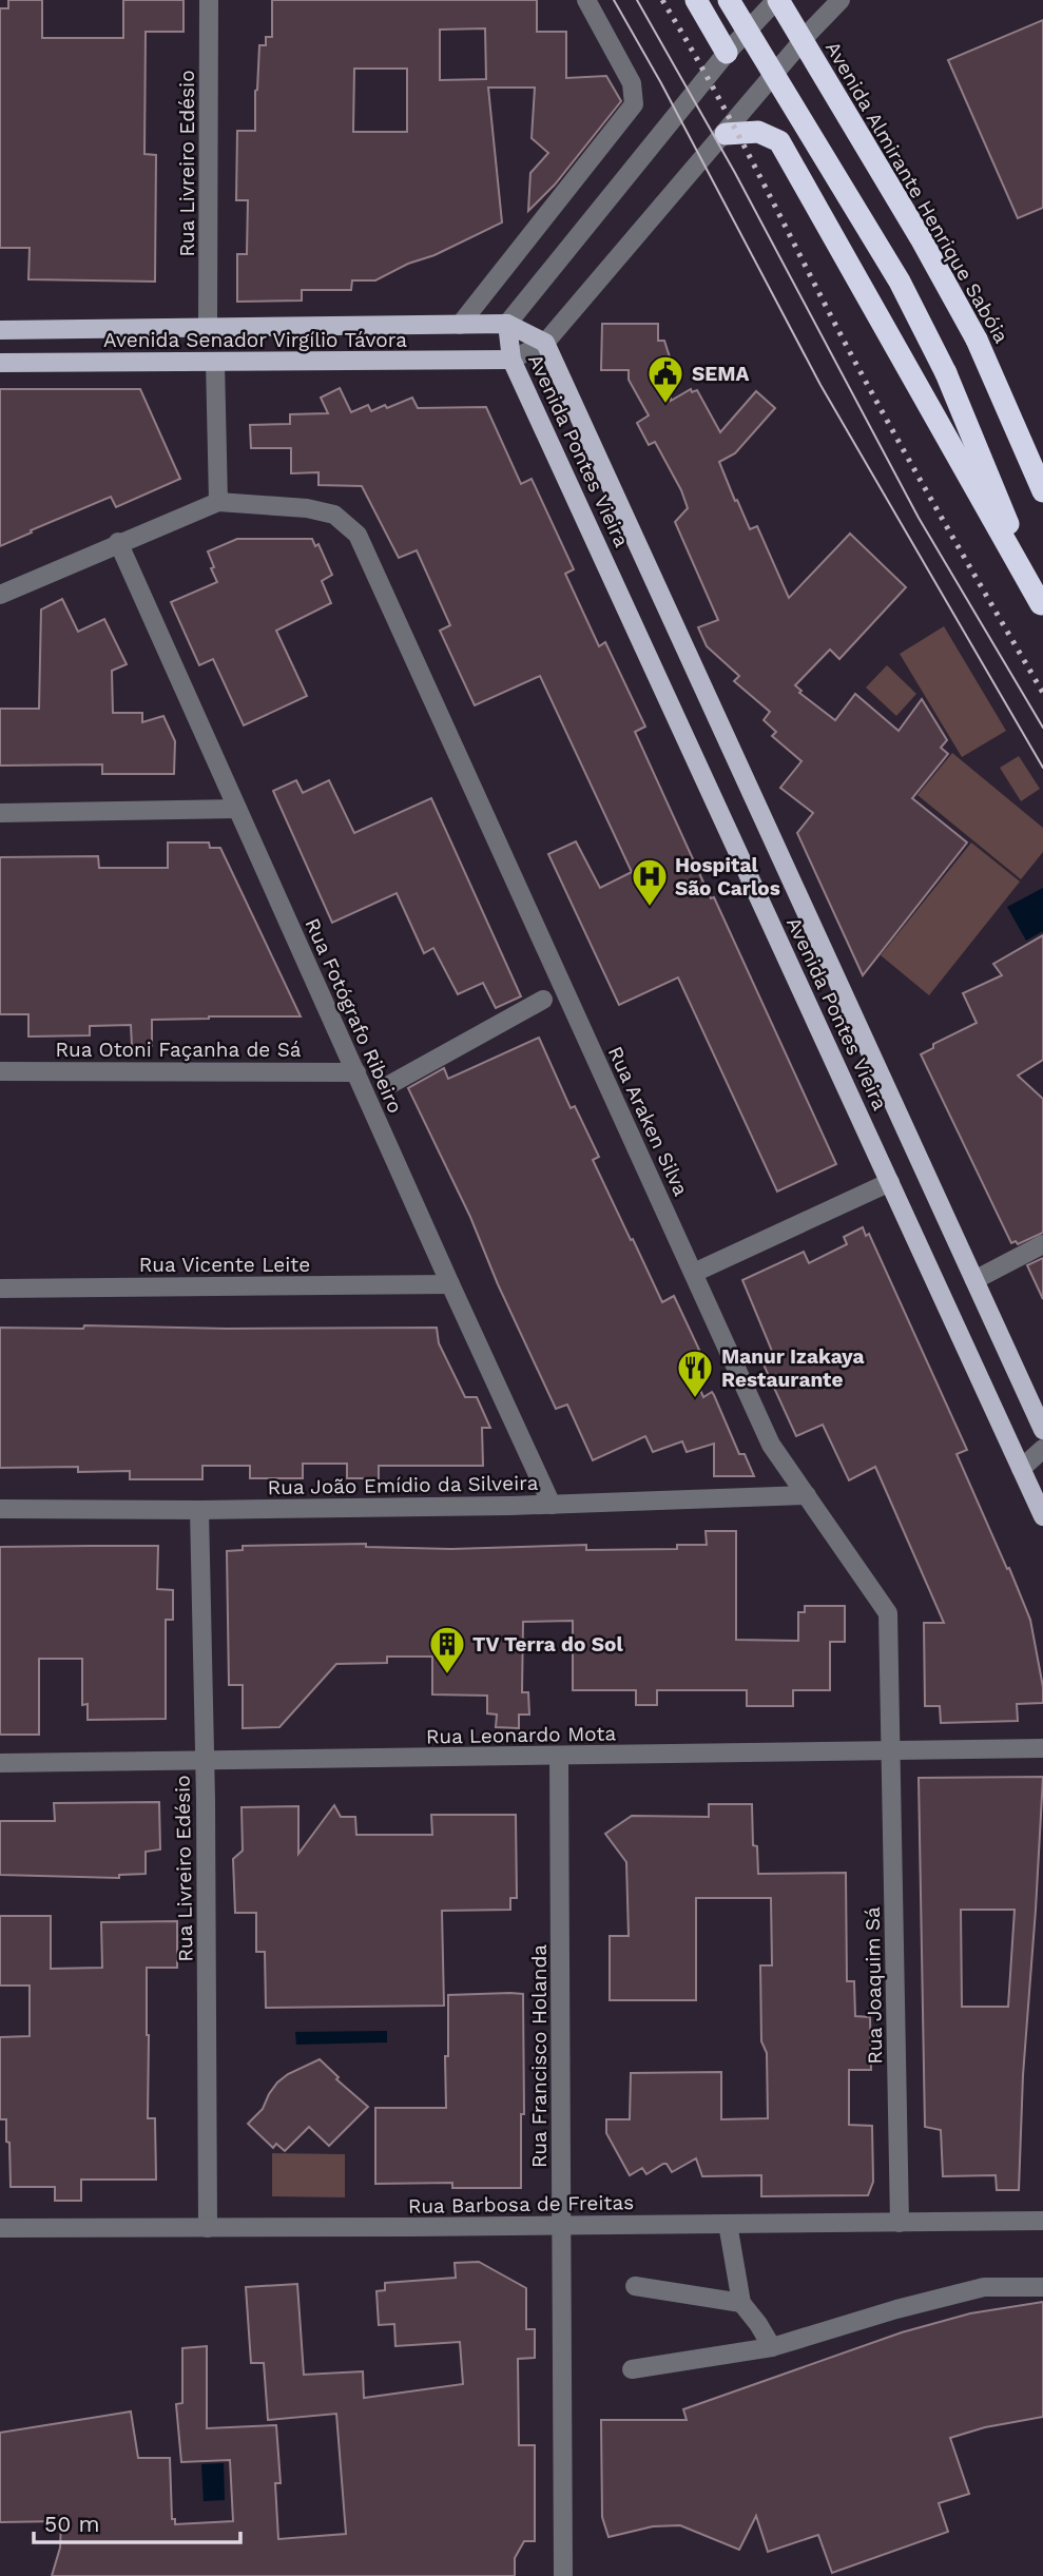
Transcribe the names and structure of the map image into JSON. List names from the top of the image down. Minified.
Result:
{"streets":{"highway":["Avenida Almirante Henrique Sabóia"],"main road":["Avenida Senador Virgílio Távora","Avenida Pontes Vieira"],"street":["Rua Livreiro Edésio","Rua Fotógrafo Ribeiro","Rua Otoni Façanha de Sá","Rua Araken Silva","Rua Vicente Leite","Rua João Emídio da Silveira","Rua Leonardo Mota","Rua Joaquim Sá","Rua Francisco Holanda","Rua Barbosa de Freitas"]},"crossings":[["Rua Livreiro Edésio","Avenida Senador Virgílio Távora"],["Rua Livreiro Edésio","Rua João Emídio da Silveira"],["Rua Livreiro Edésio","Rua Leonardo Mota"],["Rua Livreiro Edésio","Rua Barbosa de Freitas"],["Avenida Senador Virgílio Távora","Avenida Pontes Vieira"],["Rua Fotógrafo Ribeiro","Rua Otoni Façanha de Sá"],["Rua Fotógrafo Ribeiro","Rua Vicente Leite"],["Rua Fotógrafo Ribeiro","Rua João Emídio da Silveira"],["Rua Araken Silva","Rua João Emídio da Silveira"],["Rua Araken Silva","Rua Leonardo Mota"],["Rua Araken Silva","Rua Joaquim Sá"],["Rua Leonardo Mota","Rua Joaquim Sá"],["Rua Leonardo Mota","Rua Francisco Holanda"],["Rua Joaquim Sá","Rua Barbosa de Freitas"],["Rua Francisco Holanda","Rua Barbosa de Freitas"]],"places":{"public building":["SEMA"],"hospital":["Hospital São Carlos"],"restaurant":["Manur Izakaya Restaurante"],"building":["TV Terra do Sol"]},"scale_bar":"50 m"}
